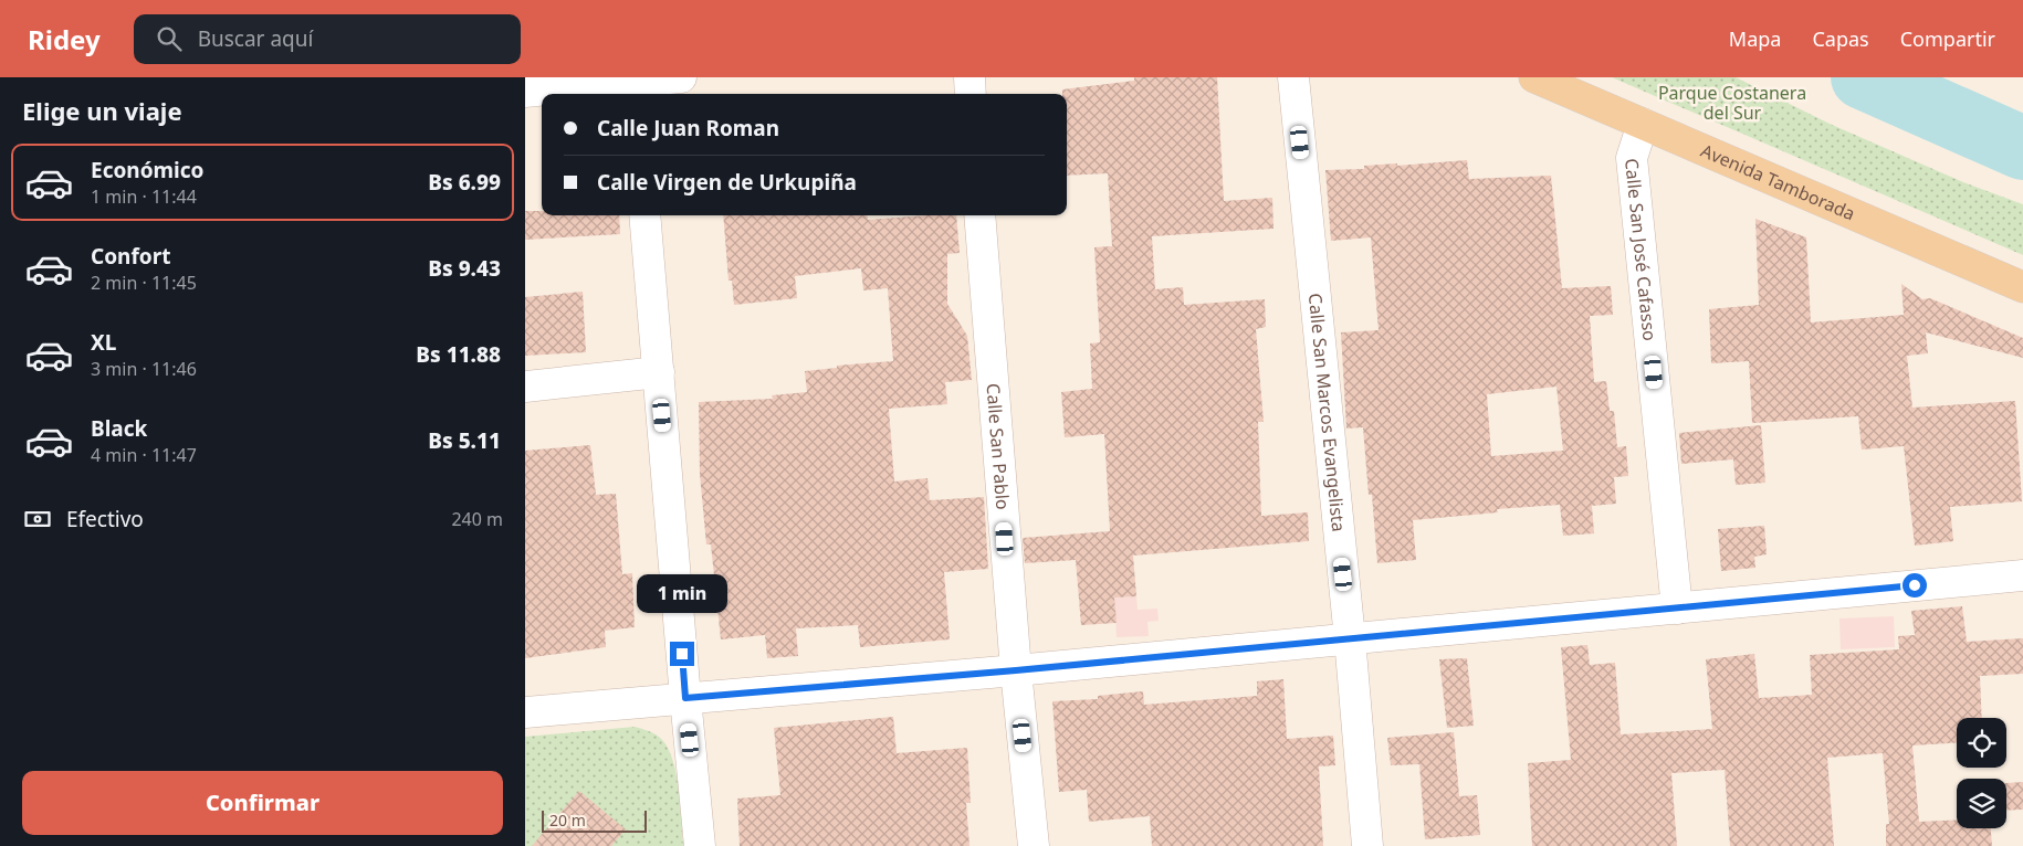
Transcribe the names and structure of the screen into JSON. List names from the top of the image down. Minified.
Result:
{"streets":{"main road":["Avenida Tamborada"],"street":["Calle San José Cafasso","Calle San Marcos Evangelista","Calle San Pablo"]},"crossings":[["Avenida Tamborada","Calle San José Cafasso"]],"parks":["Parque Costanera del Sur"],"scale_bar":"20 m","page":{"header":"Ridey","search":"Buscar aquí","nav":["Mapa","Capas","Compartir"],"heading":"Elige un viaje","banner":["Calle Juan Roman","Calle Virgen de Urkupiña"],"list":[{"name":"Económico","note":"1 min · 11:44","value":"Bs 6.99"},{"name":"Confort","note":"2 min · 11:45","value":"Bs 9.43"},{"name":"XL","note":"3 min · 11:46","value":"Bs 11.88"},{"name":"Black","note":"4 min · 11:47","value":"Bs 5.11"}],"pay":["Efectivo","240 m"],"bubble":"1 min","buttons":"Confirmar","scale":"20 m"}}
